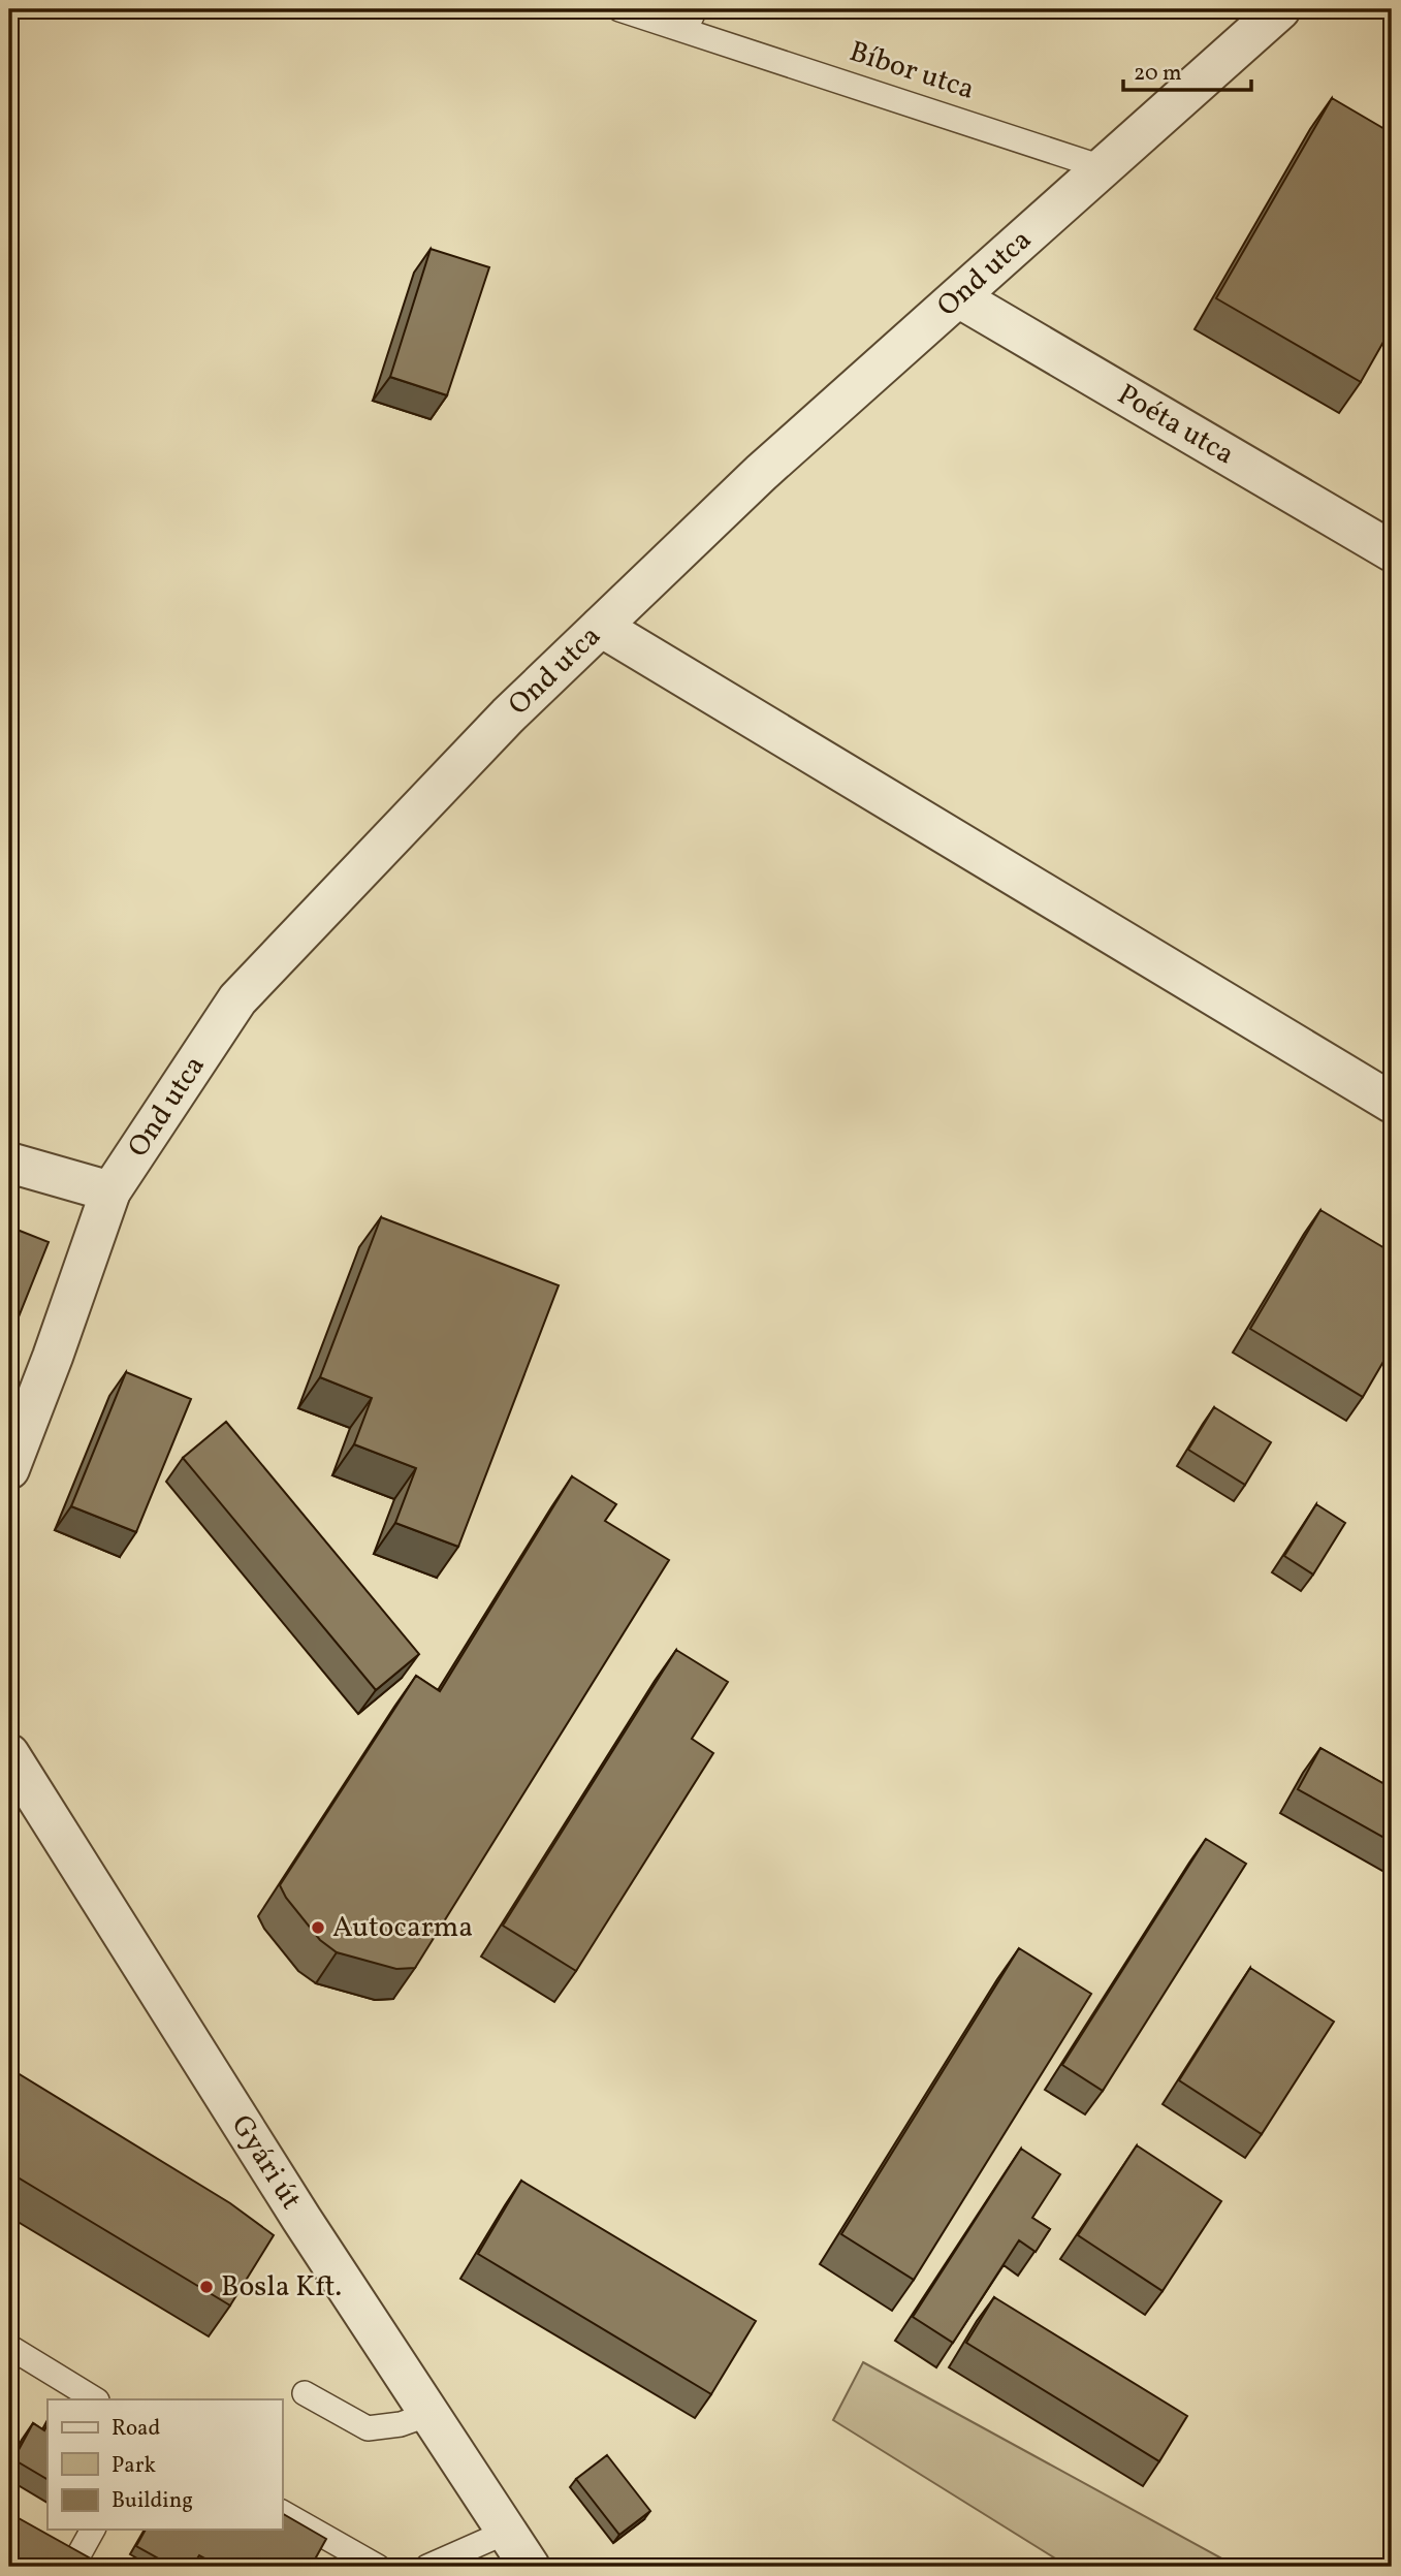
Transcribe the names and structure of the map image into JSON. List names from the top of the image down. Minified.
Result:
{"streets":{"street":["Ond utca","Poéta utca","Gyári út"],"lane":["Bíbor utca"]},"crossings":[["Bíbor utca","Ond utca"],["Ond utca","Poéta utca"]],"places":["Autocarma","Bosla Kft."],"legend":["Road","Park","Building"],"scale_bar":"20 m"}
